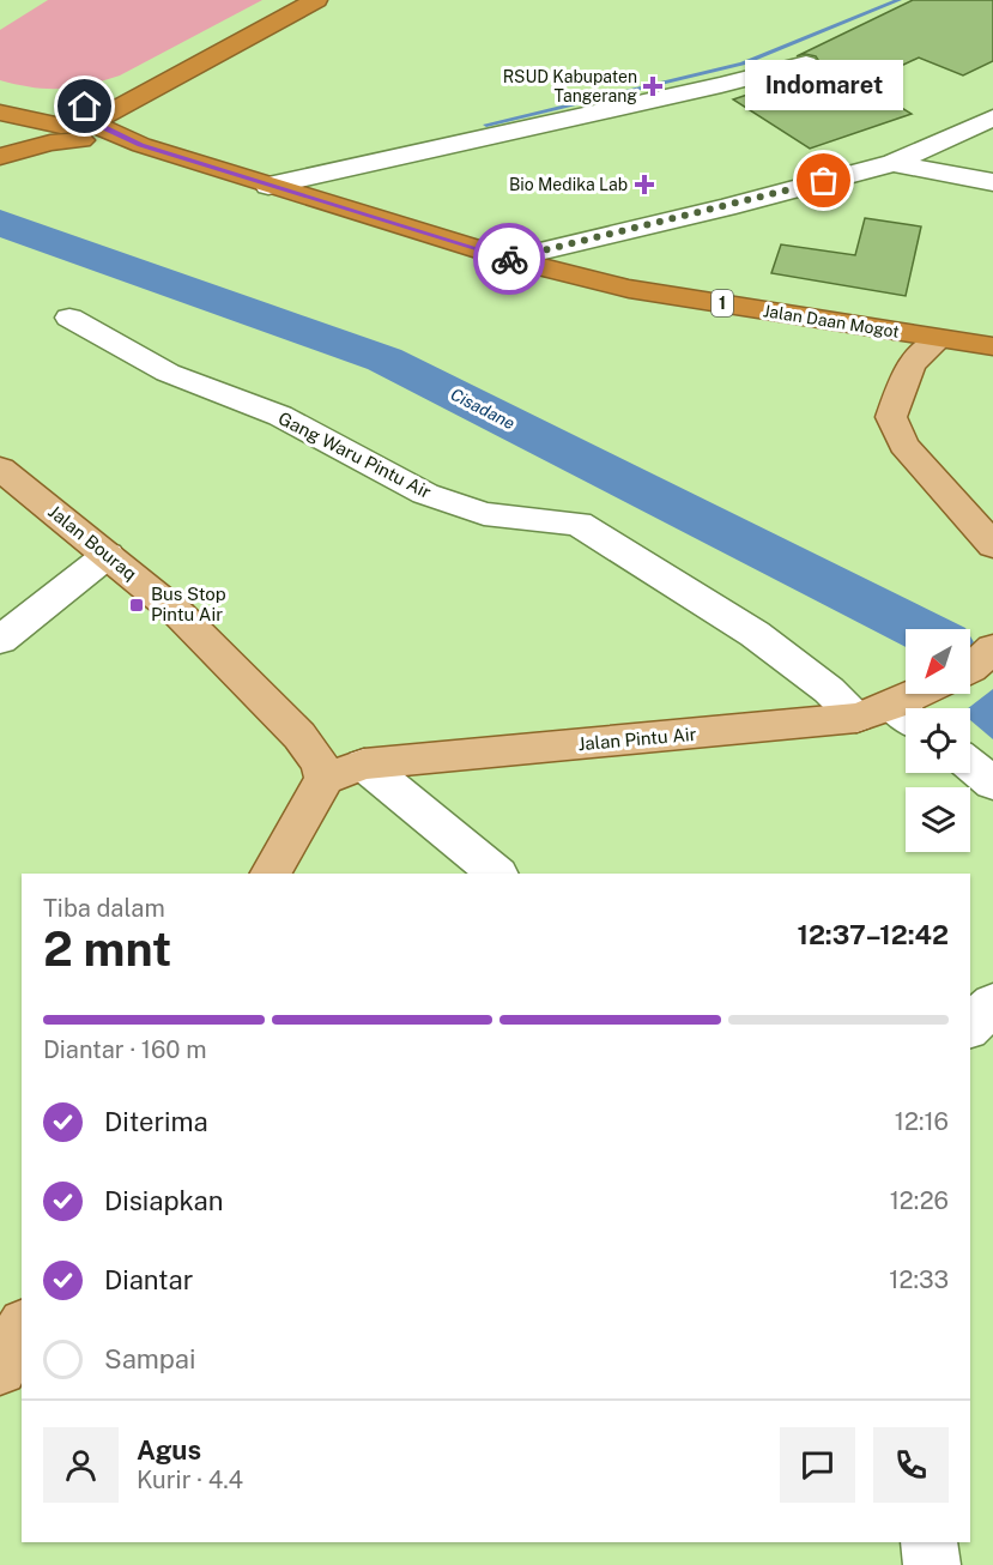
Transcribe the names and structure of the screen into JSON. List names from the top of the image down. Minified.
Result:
{"streets":{"highway":["1","Jalan Daan Mogot"],"main road":["Jalan Bouraq","Jalan Pintu Air"],"street":["Gang Waru Pintu Air"]},"crossings":[["Gang Waru Pintu Air","Jalan Pintu Air"],["Jalan Bouraq","Jalan Pintu Air"]],"water":["Cisadane"],"places":{"health":["RSUD Kabupaten Tangerang","Bio Medika Lab"],"other":["Indomaret"],"transit":["Bus Stop Pintu Air"]},"north":"bottom left","page":{"bubble":"Indomaret","heading":["2 mnt","Tiba dalam","12:37–12:42"],"panel":["Agus","Kurir · 4.4"],"bar":"Diantar · 160 m","list":[["Diterima","12:16"],["Disiapkan","12:26"],["Diantar","12:33"],"Sampai"]}}
